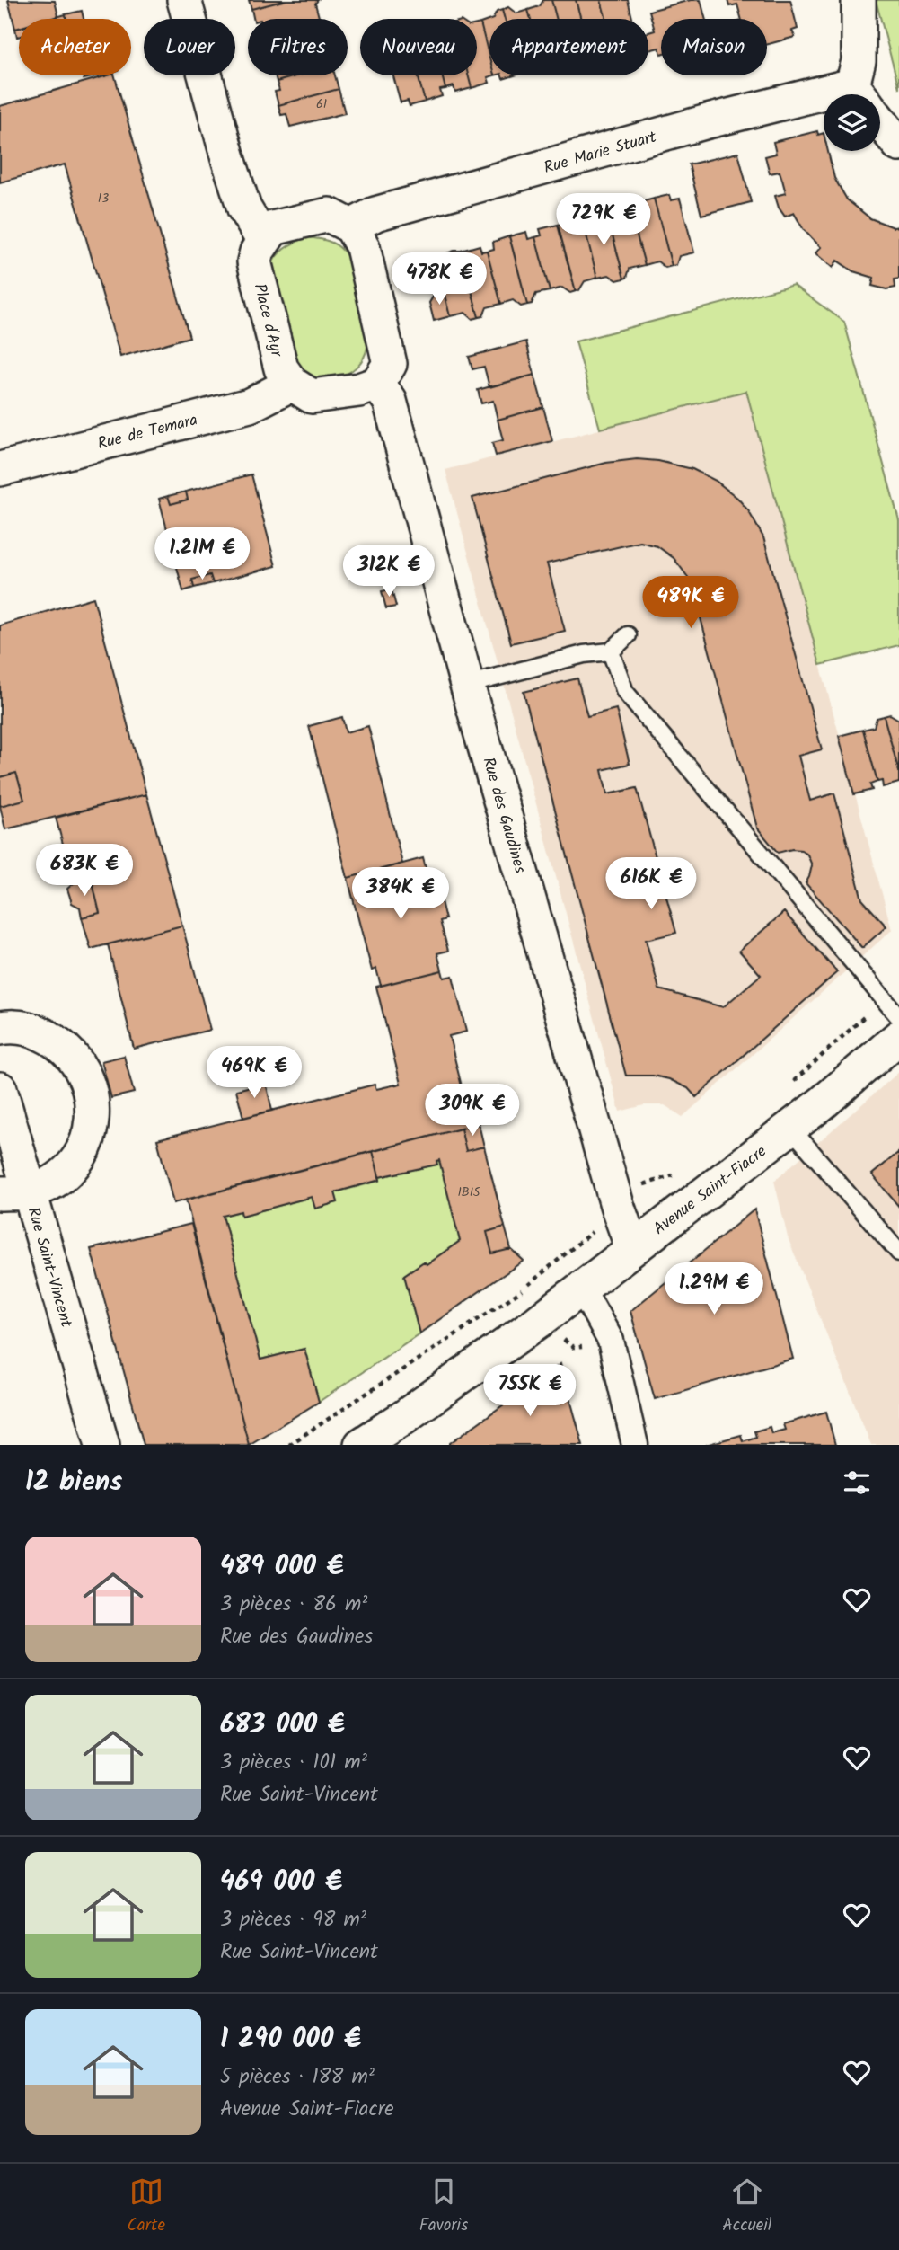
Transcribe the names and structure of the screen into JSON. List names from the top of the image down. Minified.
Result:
{"streets":{"street":["Rue Marie Stuart","Place d'Ayr","Rue de Temara","Rue des Gaudines","Avenue Saint-Fiacre","Rue Saint-Vincent"]},"crossings":[["Rue Marie Stuart","Place d'Ayr"],["Rue Marie Stuart","Rue de Temara"],["Rue Marie Stuart","Rue des Gaudines"],["Place d'Ayr","Rue de Temara"],["Place d'Ayr","Rue des Gaudines"],["Rue de Temara","Rue des Gaudines"],["Rue des Gaudines","Avenue Saint-Fiacre"]],"house_numbers":["61","13","1BIS"],"page":{"chip":["Acheter","Louer","Filtres","Nouveau","Appartement","Maison"],"price":["729K €","478K €","1.21M €","312K €","489K €","683K €","616K €","384K €","469K €","309K €","1.29M €","755K €"],"heading":"12 biens","list":[{"name":"489 000 €","note":"3 pièces · 86 m² · Rue des Gaudines"},{"name":"683 000 €","note":"3 pièces · 101 m² · Rue Saint-Vincent"},{"name":"469 000 €","note":"3 pièces · 98 m² · Rue Saint-Vincent"},{"name":"1 290 000 €","note":"5 pièces · 188 m² · Avenue Saint-Fiacre"}],"tabs":["Carte","Favoris","Accueil"]}}
